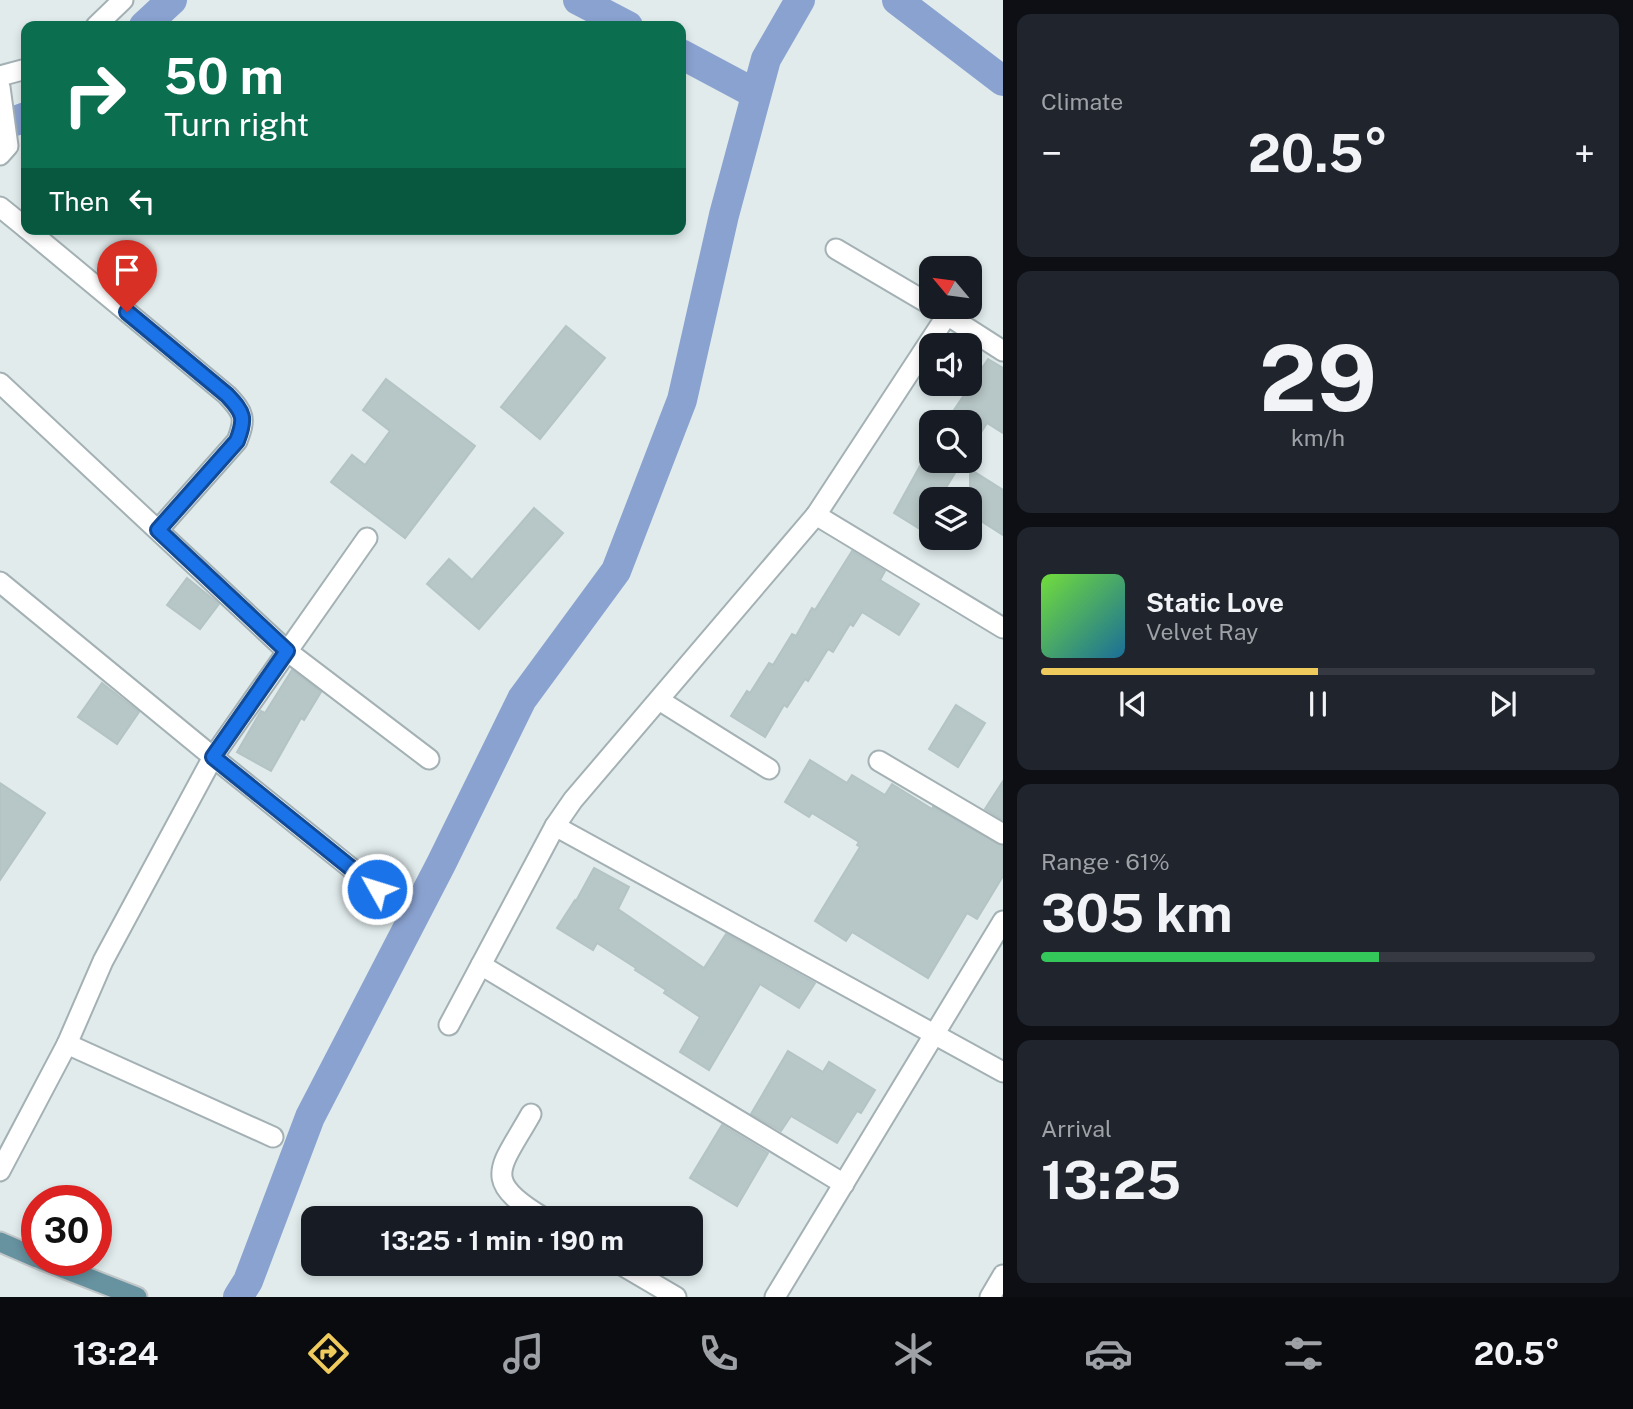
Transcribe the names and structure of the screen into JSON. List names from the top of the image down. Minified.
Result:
{"north":"top left","page":{"tile":["Climate",["29","km/h"],["Range · 61%","305 km"],["Arrival","13:25"]],"turn":["50 m","Turn right"],"heat":["−","20.5°","+"],"then":"Then","song":["Static Love","Velvet Ray"],"limit":"30","trip":"13:25 · 1 min · 190 m","tabs":["13:24","20.5°"]}}
